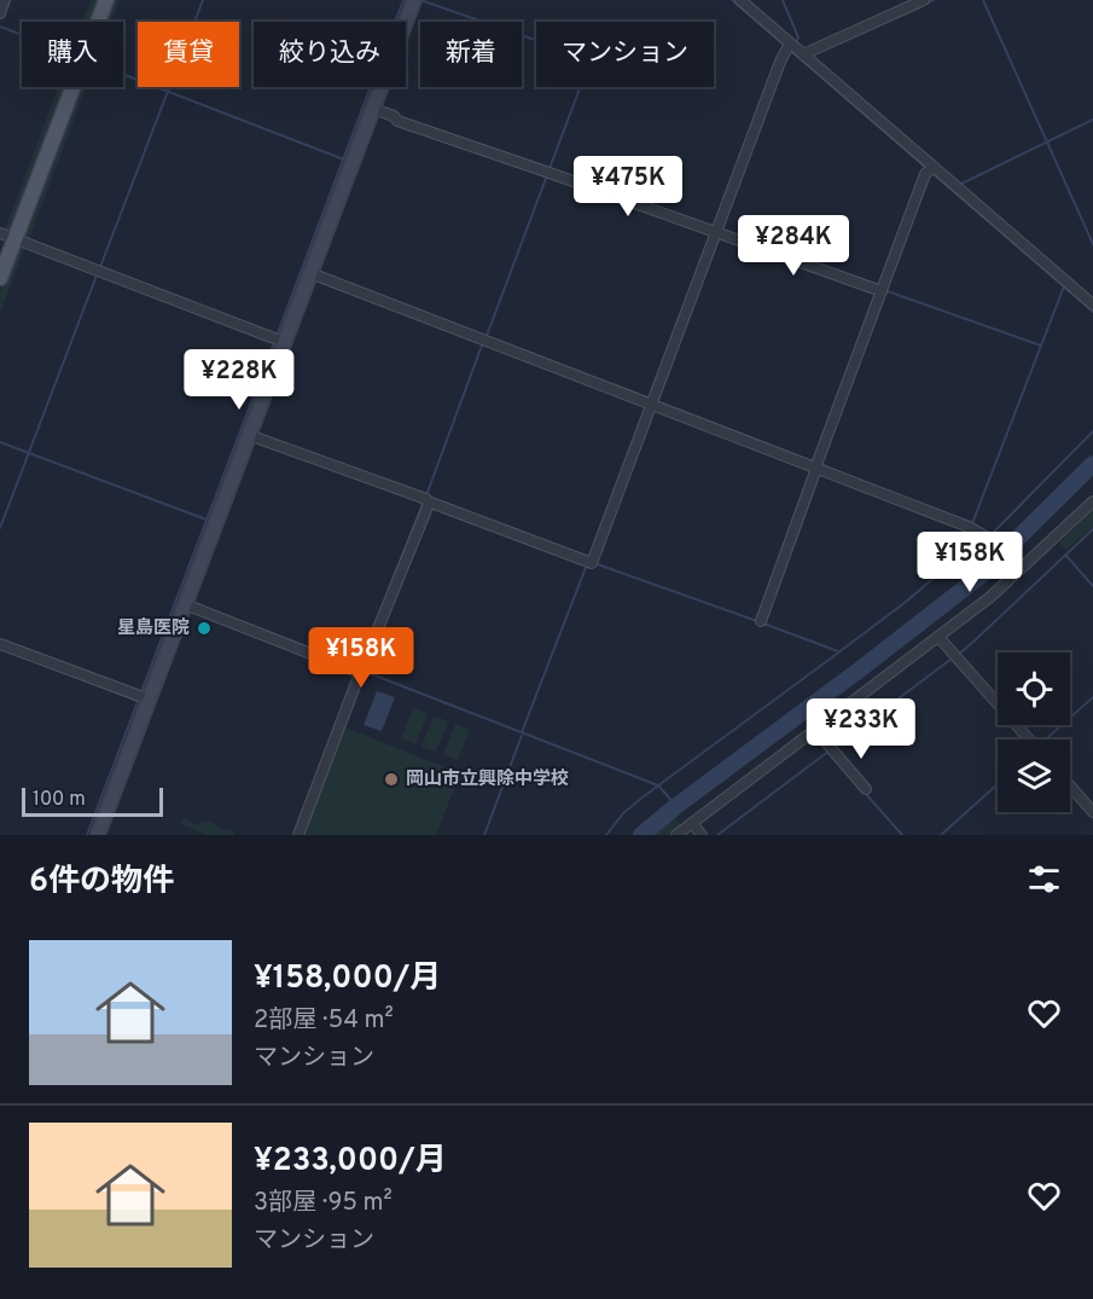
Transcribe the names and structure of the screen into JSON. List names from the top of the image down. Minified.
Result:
{"places":["星島医院","岡山市立興除中学校"],"scale_bar":"100 m","page":{"chip":["購入","賃貸","絞り込み","新着","マンション"],"price":["¥475K","¥284K","¥228K","¥158K","¥158K","¥233K"],"scale":"100 m","heading":"6件の物件","list":[{"name":"¥158,000/月","note":"2部屋 · 54 m² · マンション"},{"name":"¥233,000/月","note":"3部屋 · 95 m² · マンション"}]}}
